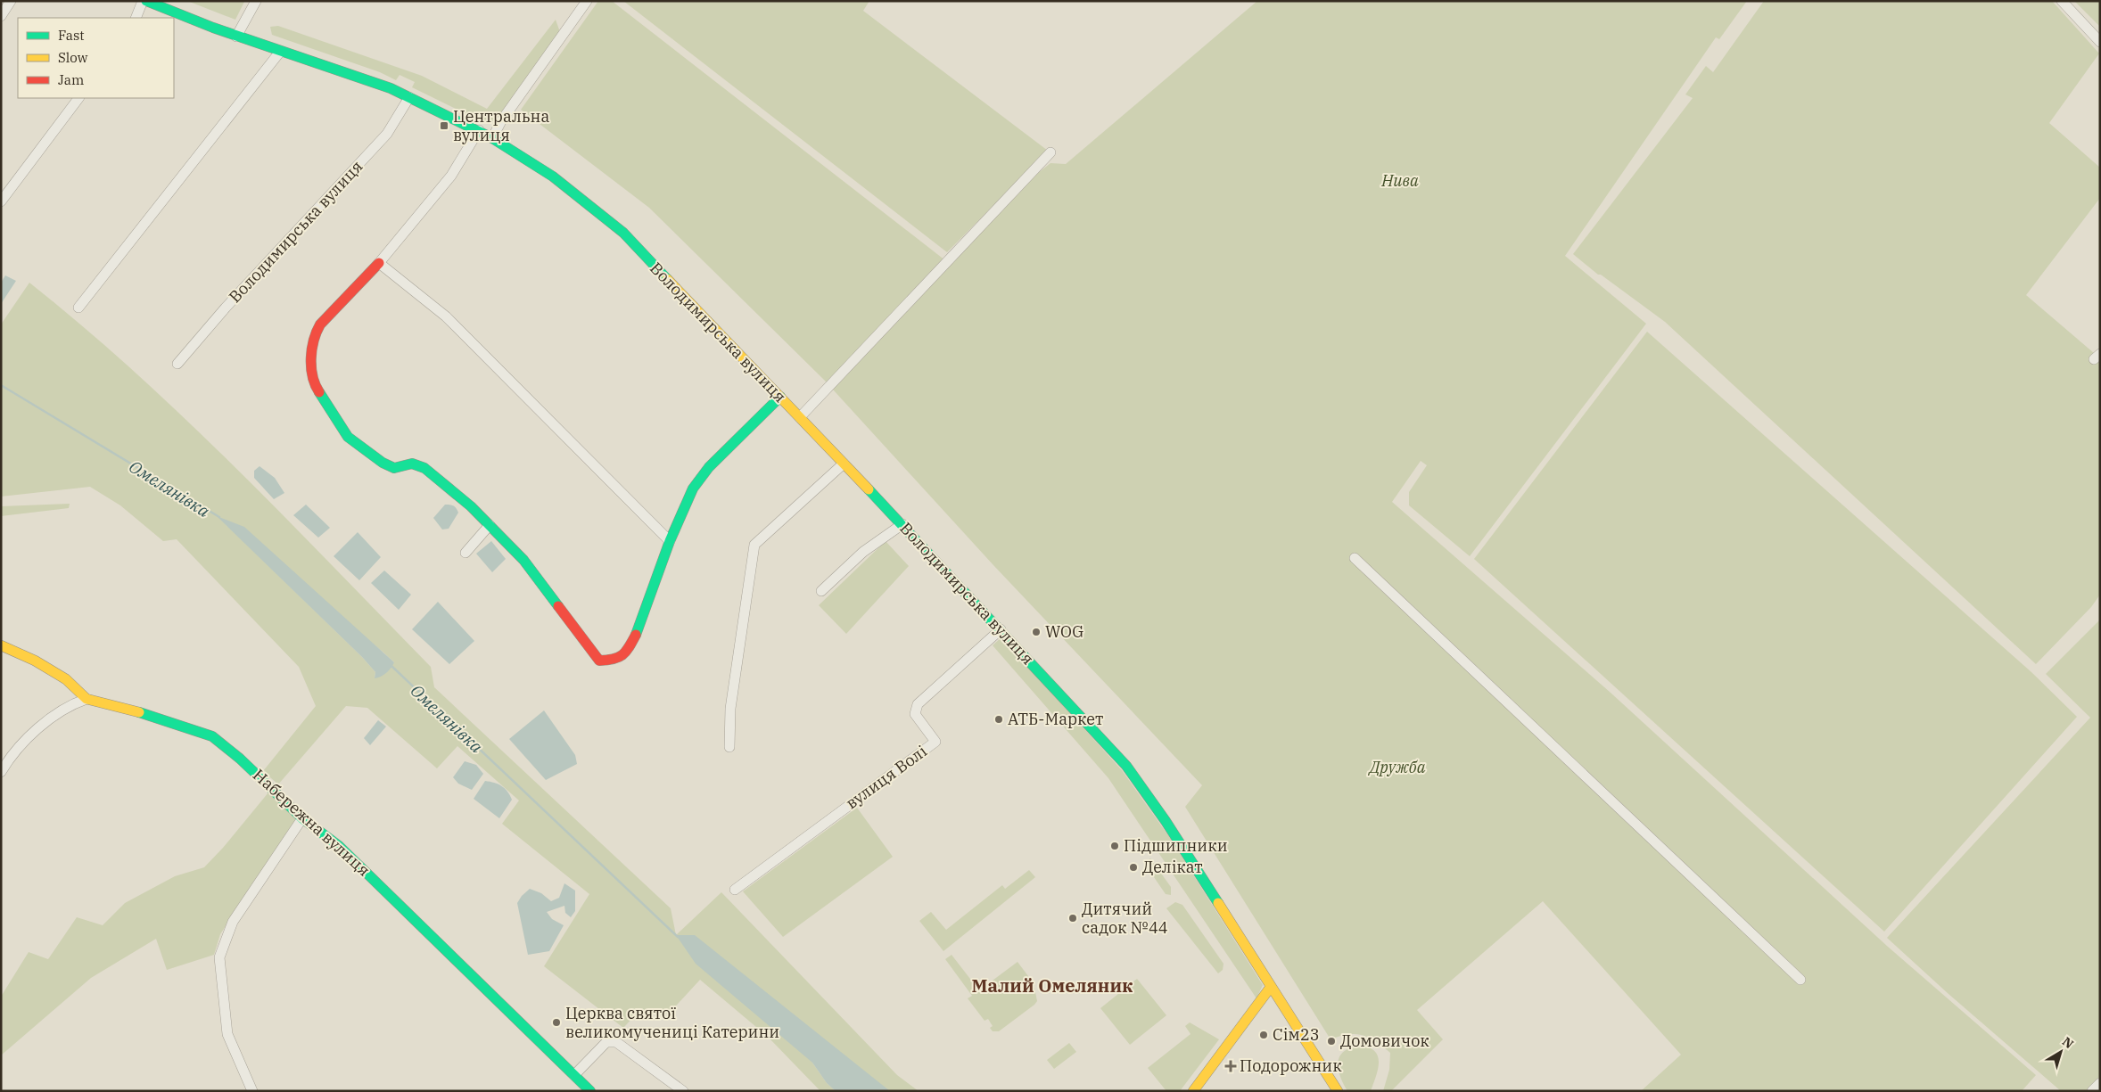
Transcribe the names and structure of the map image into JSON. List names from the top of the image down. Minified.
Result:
{"streets":{"street":["Володимирська вулиця","вулиця Волі","Набережна вулиця"]},"crossings":[["Володимирська вулиця","вулиця Волі"]],"districts":["Малий Омеляник"],"water":["Омелянівка"],"parks":["Нива","Дружба"],"places":{"transit":["Центральна вулиця"],"other":["WOG","АТБ-Маркет","Підшипники","Делікат","Дитячий садок №44","Церква святої великомучениці Катерини","Сім23","Домовичок"],"health":["Подорожник"]},"legend":["Fast","Slow","Jam"],"north":"top right"}
